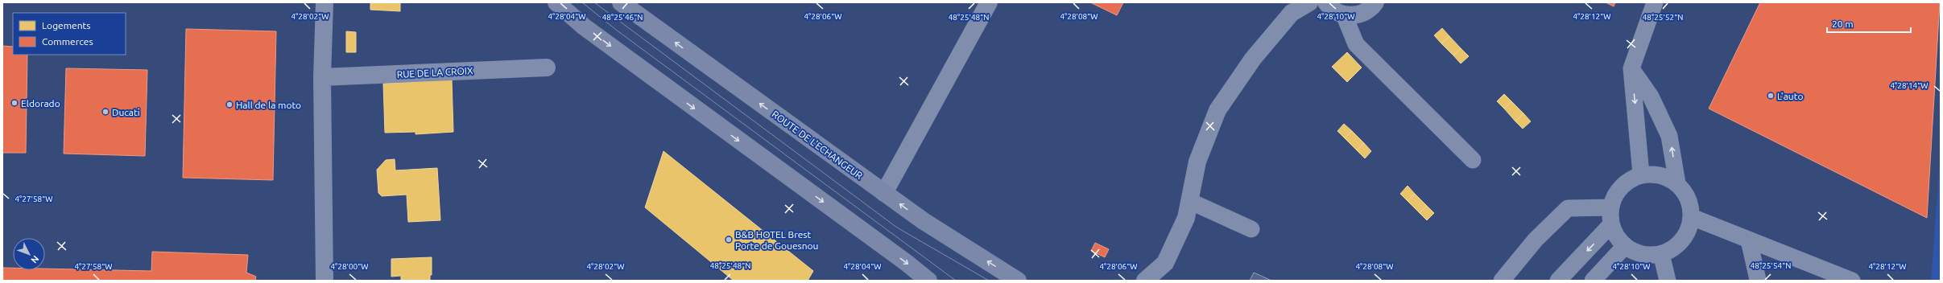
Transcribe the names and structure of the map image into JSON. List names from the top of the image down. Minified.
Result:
{"streets":{"main road":["ROUTE DE L'ECHANGEUR"],"street":["RUE DE LA CROIX"]},"places":["L'auto","Eldorado","Hall de la moto","Ducati","B&B HOTEL Brest Porte de Gouesnou"],"legend":["Logements","Commerces"],"scale_bar":"20 m","north":"bottom right","coordinates":["4°28'02\"W","4°28'04\"W","4°28'06\"W","4°28'08\"W","4°28'10\"W","4°28'12\"W","48°25'46\"N","48°25'48\"N","48°25'52\"N","4°28'14\"W","4°27'58\"W","48°25'54\"N","4°28'00\"W"]}
